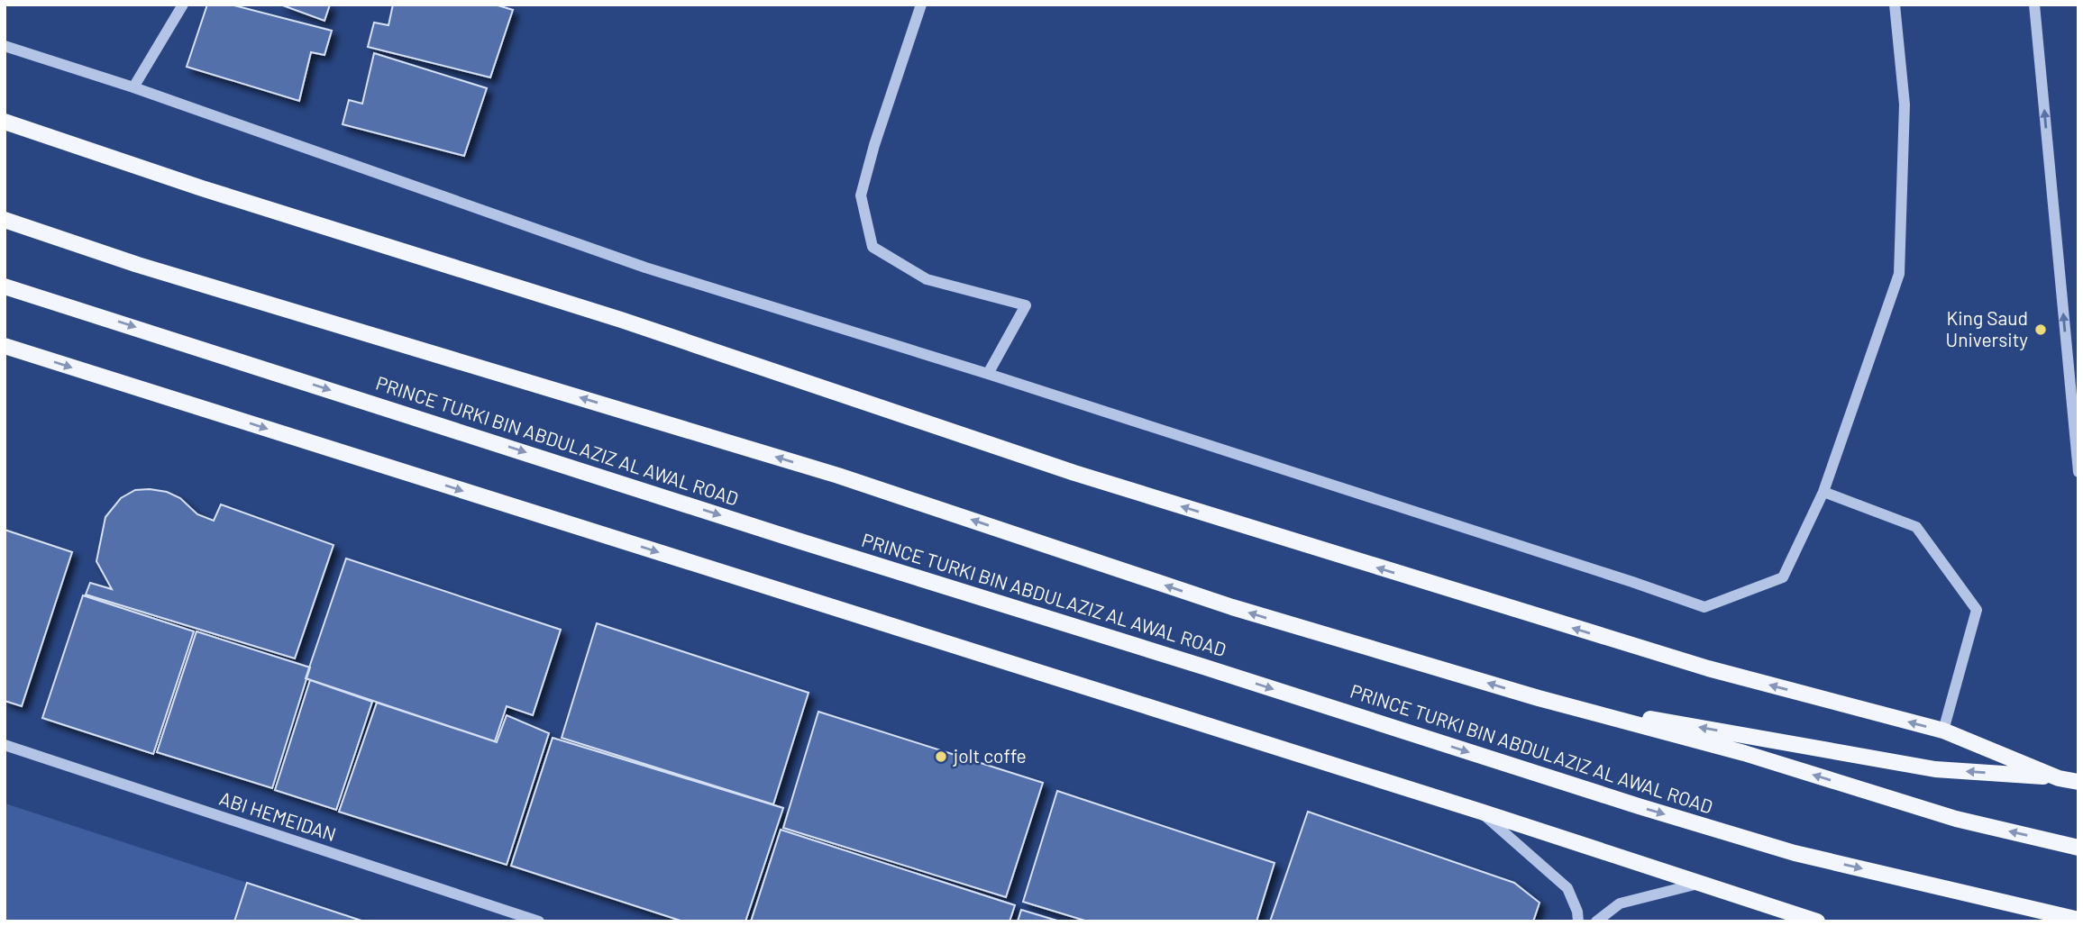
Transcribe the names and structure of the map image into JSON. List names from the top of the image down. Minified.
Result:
{"streets":{"main road":["PRINCE TURKI BIN ABDULAZIZ AL AWAL ROAD"],"street":["ABI HEMEIDAN"]},"places":["King Saud University","jolt coffe"]}
